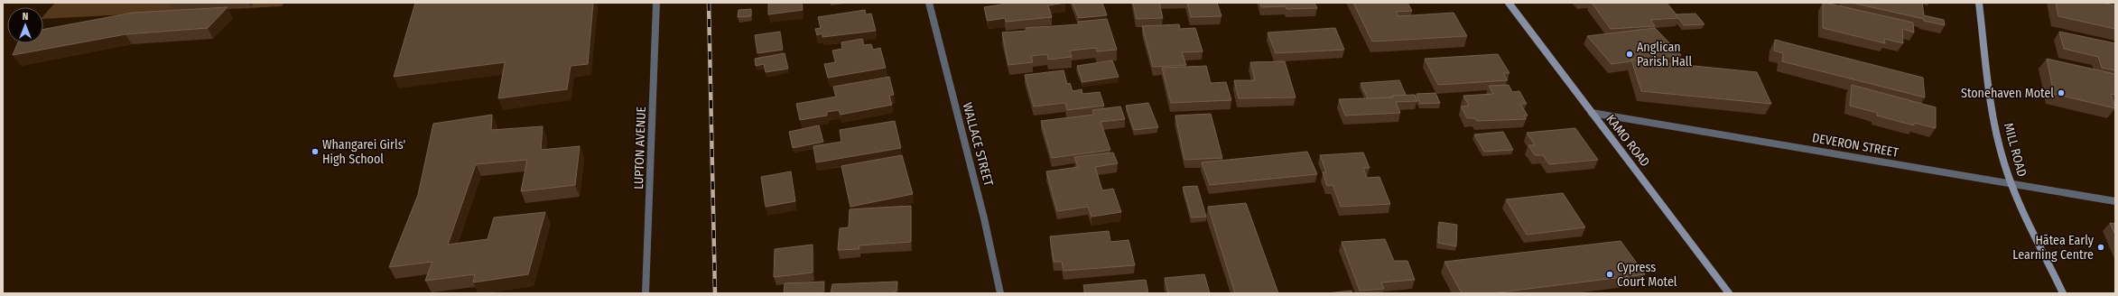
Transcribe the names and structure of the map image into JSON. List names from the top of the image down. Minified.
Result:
{"streets":{"main road":["KAMO ROAD","MILL ROAD"],"street":["WALLACE STREET","DEVERON STREET","LUPTON AVENUE"]},"crossings":[["KAMO ROAD","DEVERON STREET"],["DEVERON STREET","MILL ROAD"]],"places":["Anglican Parish Hall","Stonehaven Motel","Whangarei Girls' High School","Hātea Early Learning Centre","Cypress Court Motel"],"north":"top"}
